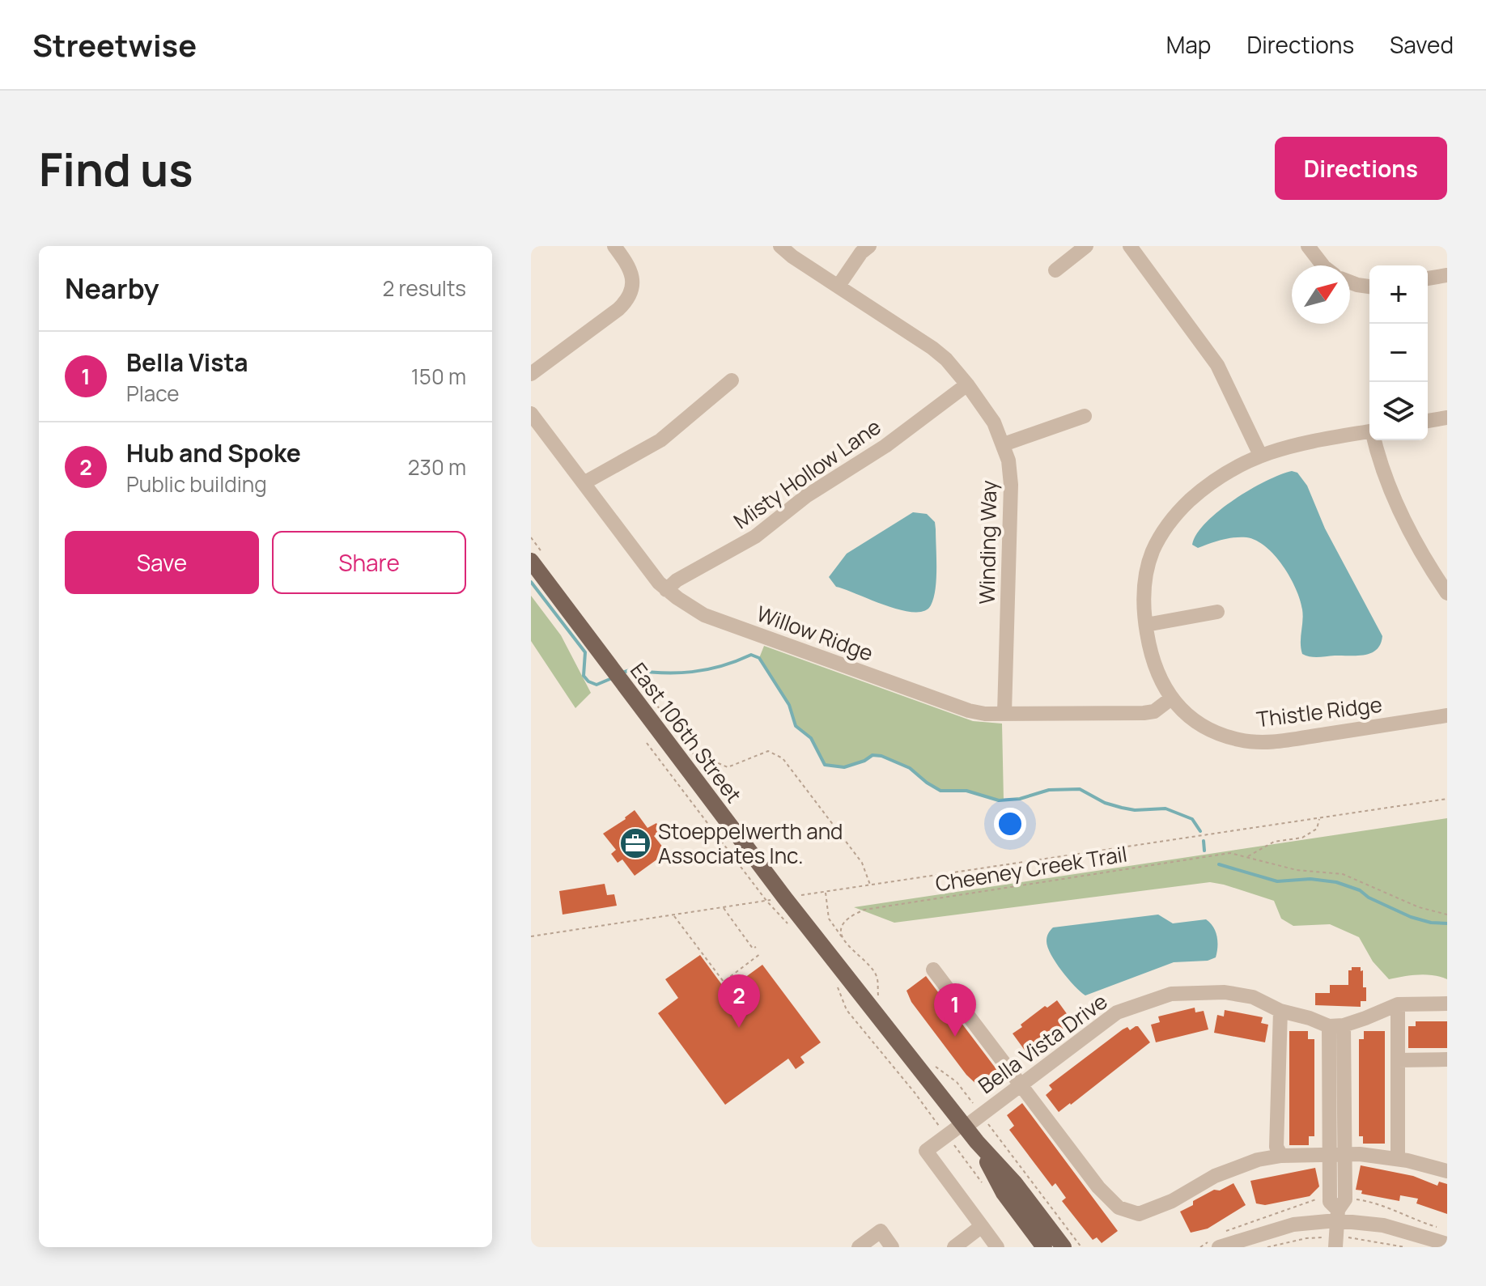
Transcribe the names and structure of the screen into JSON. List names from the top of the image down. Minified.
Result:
{"streets":{"main road":["East 106th Street"],"street":["Misty Hollow Lane","Winding Way","Willow Ridge","Thistle Ridge","Bella Vista Drive"],"path":["Cheeney Creek Trail"]},"crossings":[["Misty Hollow Lane","Winding Way"],["Misty Hollow Lane","Willow Ridge"],["Winding Way","Willow Ridge"],["Willow Ridge","Thistle Ridge"],["East 106th Street","Bella Vista Drive"]],"places":{"office":["Stoeppelwerth and Associates Inc."]},"north":"top right","page":{"header":"Streetwise","nav":["Map","Directions","Saved"],"buttons":["Directions",["Save","Share"]],"title":"Find us","heading":["Nearby","2 results"],"map_buttons":["+","−"],"list":[{"mark":"1","name":"Bella Vista","note":"Place","value":"150 m"},{"mark":"2","name":"Hub and Spoke","note":"Public building","value":"230 m"}],"pins":["2","1"]}}
